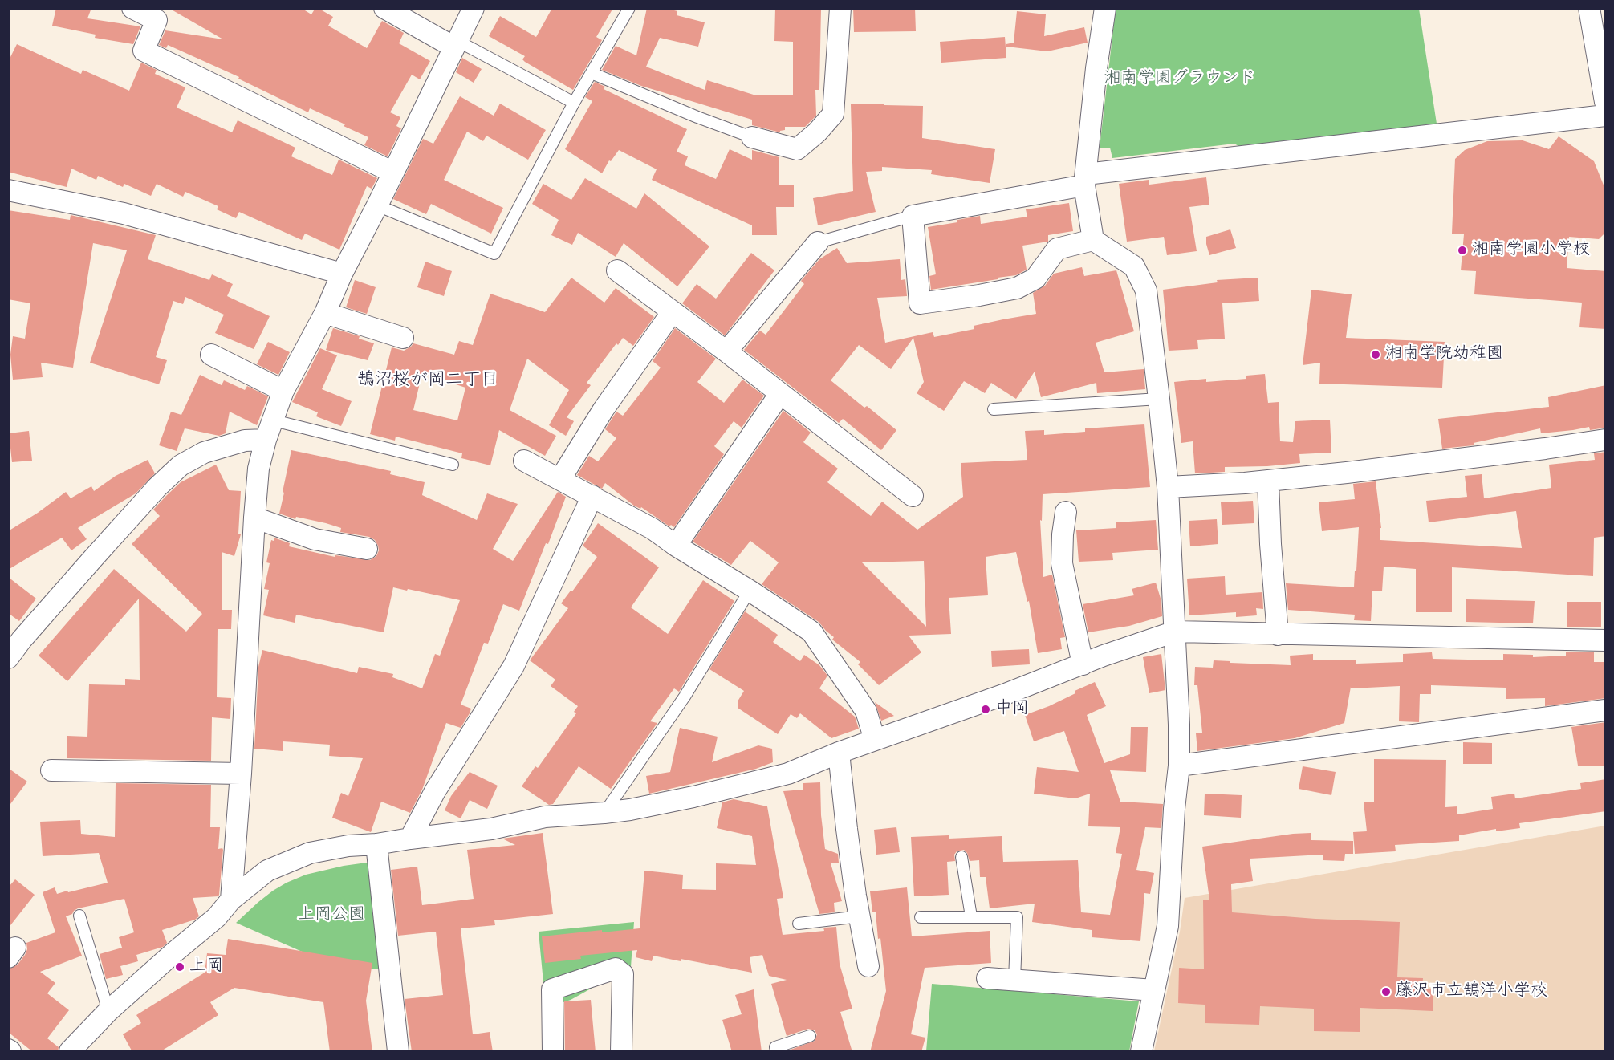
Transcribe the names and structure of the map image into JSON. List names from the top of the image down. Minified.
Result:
{"districts":["鵠沼桜が岡二丁目"],"parks":["湘南学園グラウンド","上岡公園"],"places":["湘南学園小学校","湘南学院幼稚園","中岡","上岡","藤沢市立鵠洋小学校"]}
